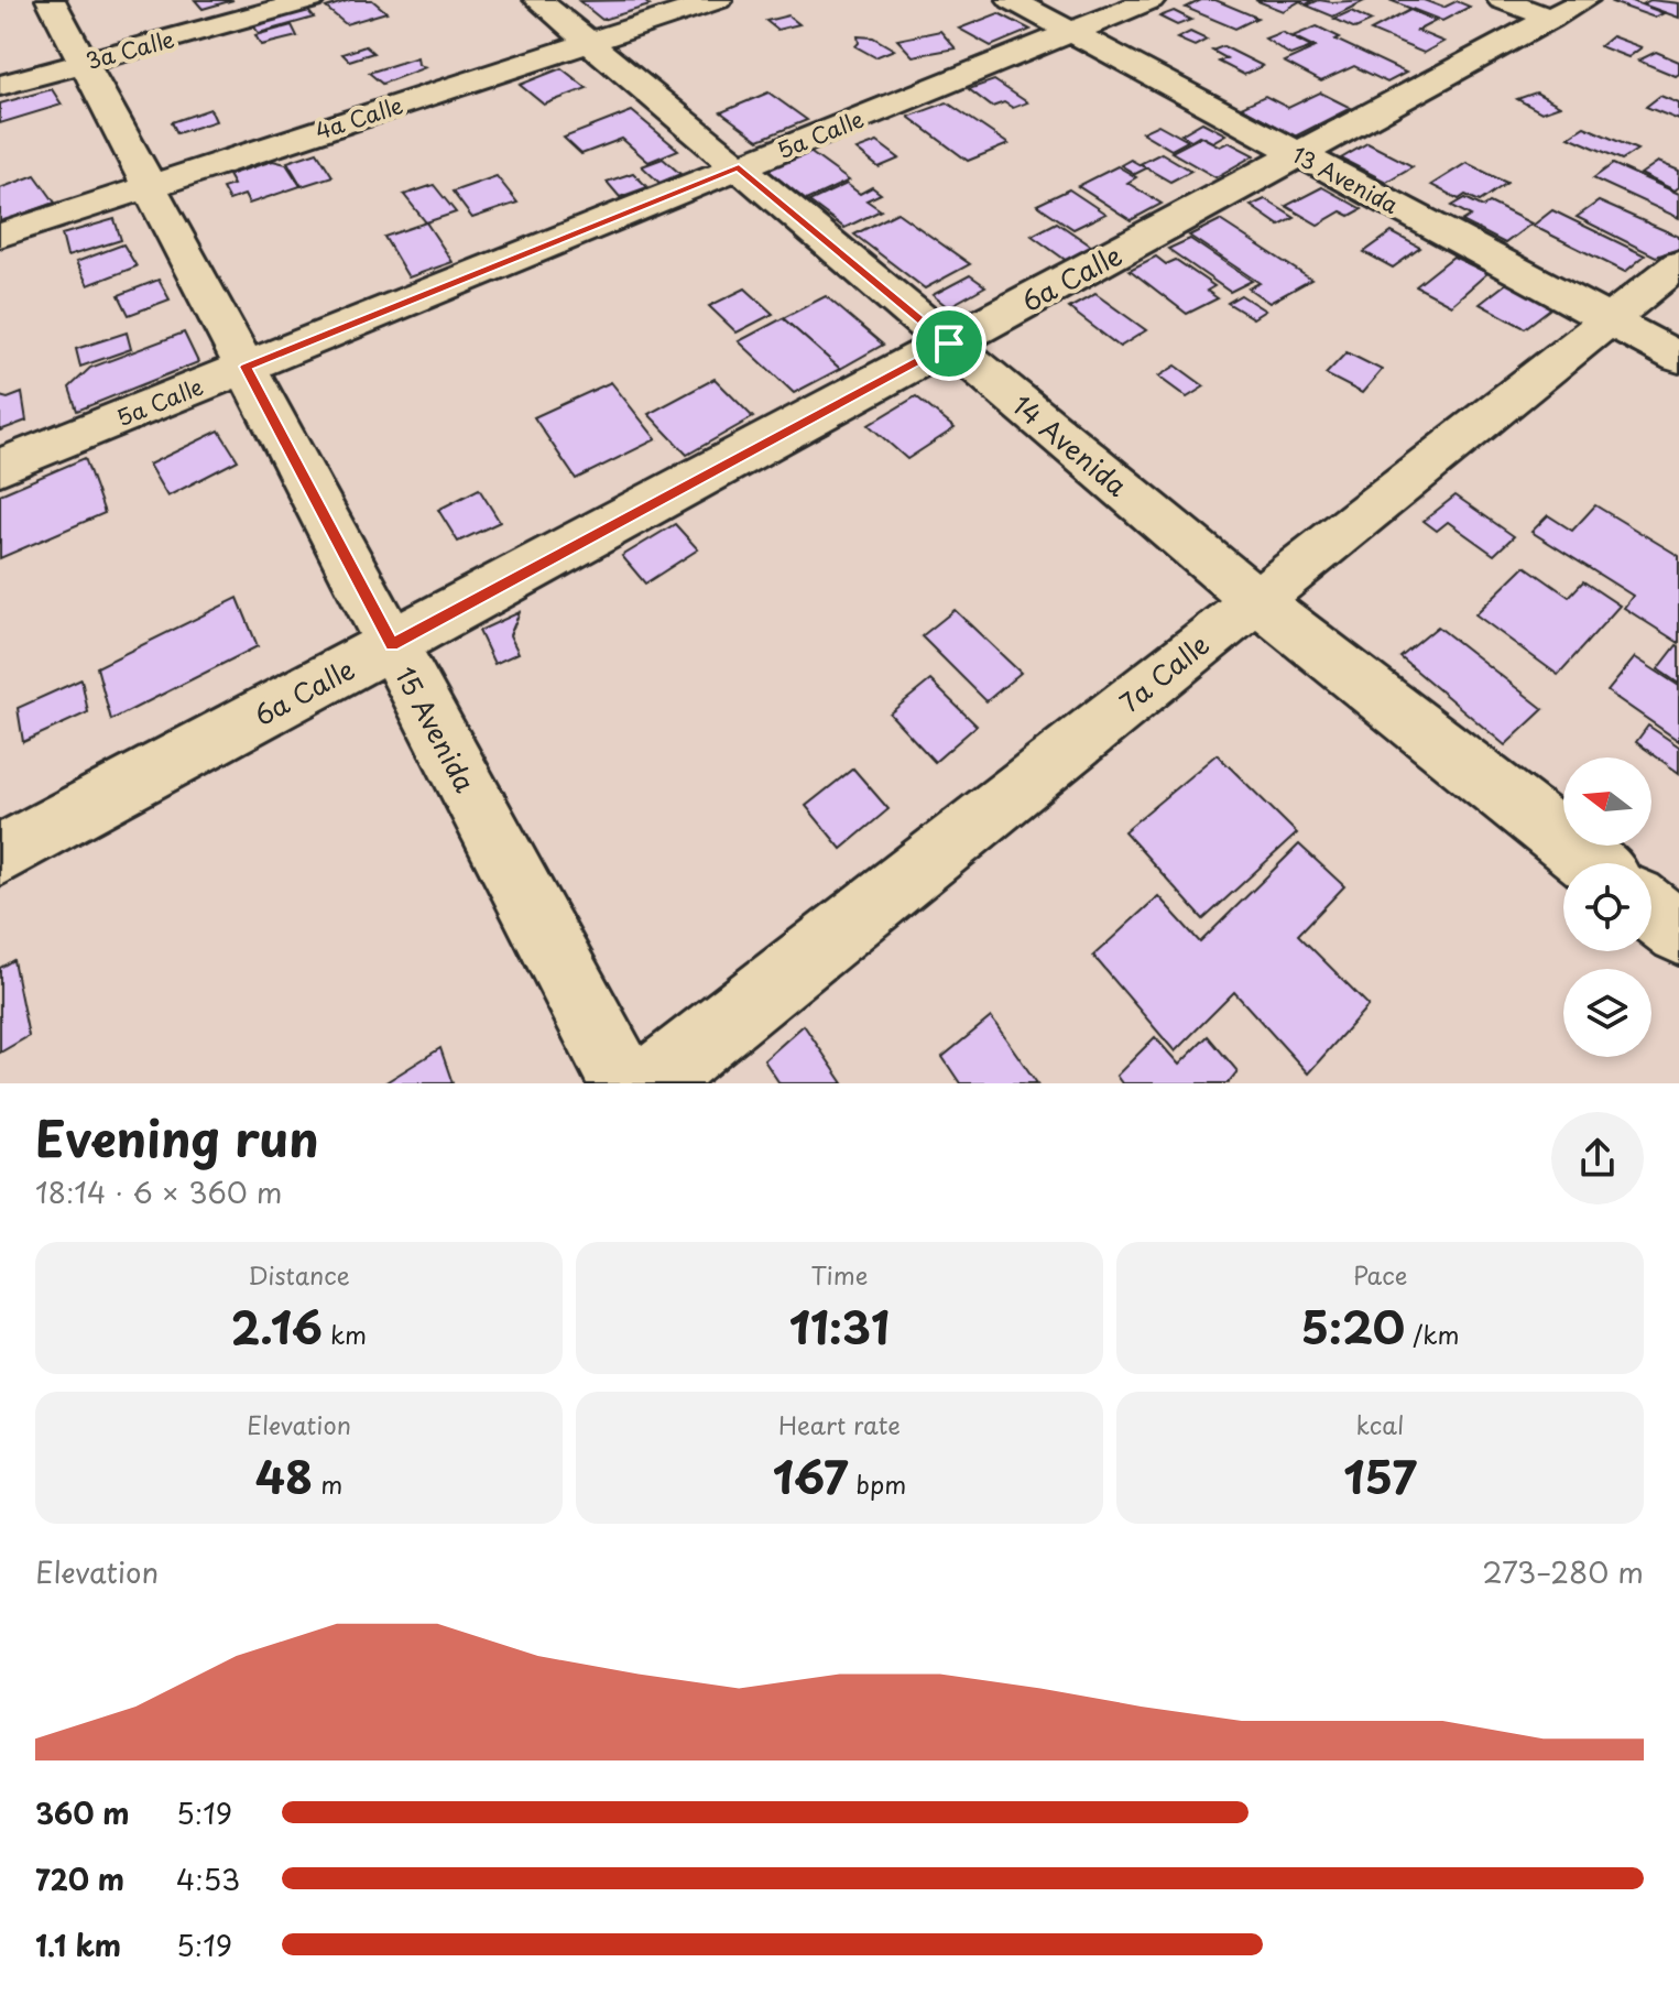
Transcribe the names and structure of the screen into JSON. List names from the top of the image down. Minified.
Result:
{"streets":{"street":["3a Calle","4a Calle","5a Calle","13 Avenida","6a Calle","14 Avenida","7a Calle","15 Avenida"]},"crossings":[["3a Calle","15 Avenida"],["4a Calle","14 Avenida"],["4a Calle","15 Avenida"],["5a Calle","13 Avenida"],["5a Calle","14 Avenida"],["5a Calle","15 Avenida"],["13 Avenida","6a Calle"],["13 Avenida","7a Calle"],["6a Calle","14 Avenida"],["6a Calle","15 Avenida"],["14 Avenida","7a Calle"]],"north":"left","page":{"heading":["Evening run","18:14 · 6 × 360 m"],"stats":[["Distance","2.16 km"],["Time","11:31"],["Pace","5:20 /km"],["Elevation","48 m"],["Heart rate","167 bpm"],["kcal","157"]],"chart":["Elevation","273–280 m"],"list":[{"name":"360 m","note":"5:19"},{"name":"720 m","note":"4:53"},{"name":"1.1 km","note":"5:19"}]}}
